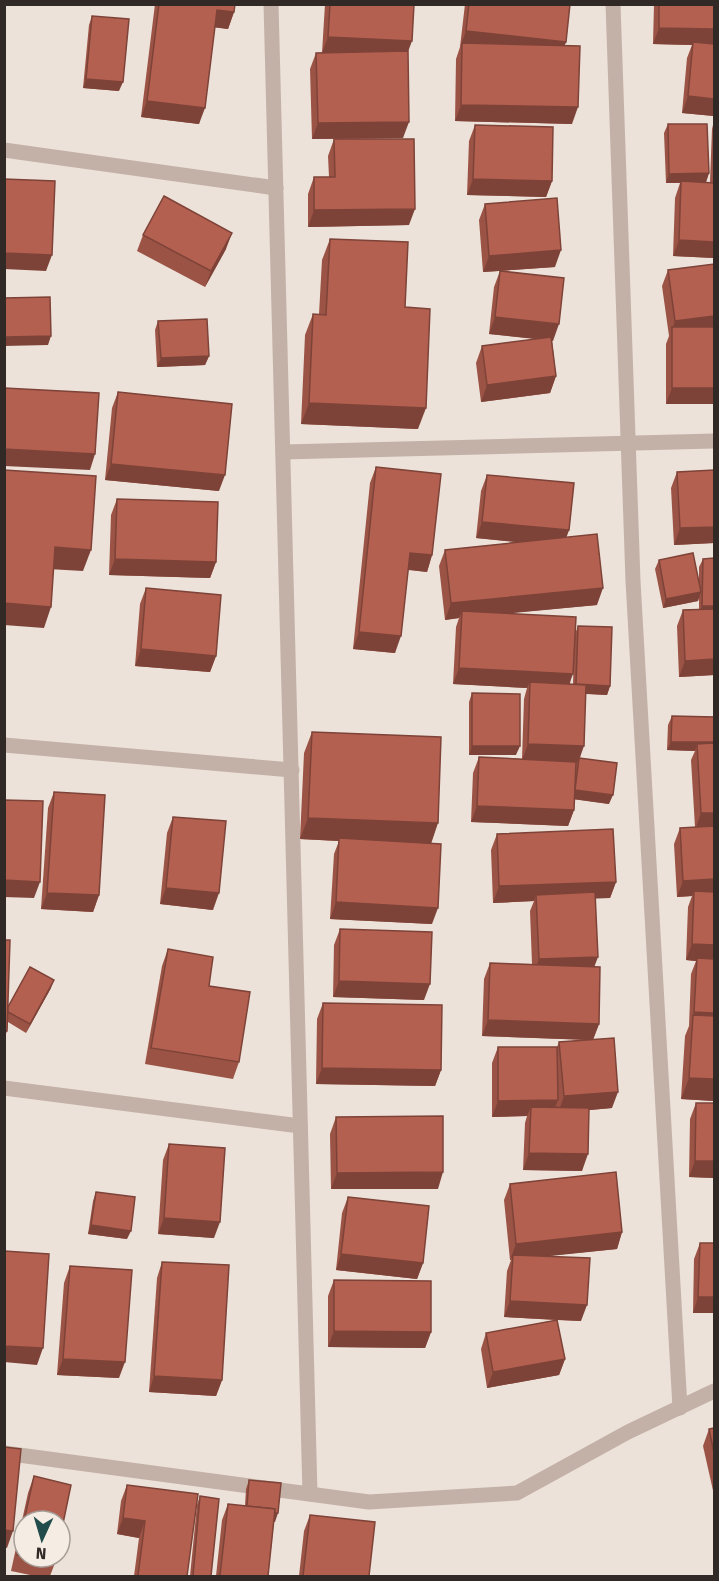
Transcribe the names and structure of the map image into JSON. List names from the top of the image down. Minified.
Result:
{"north":"bottom"}
